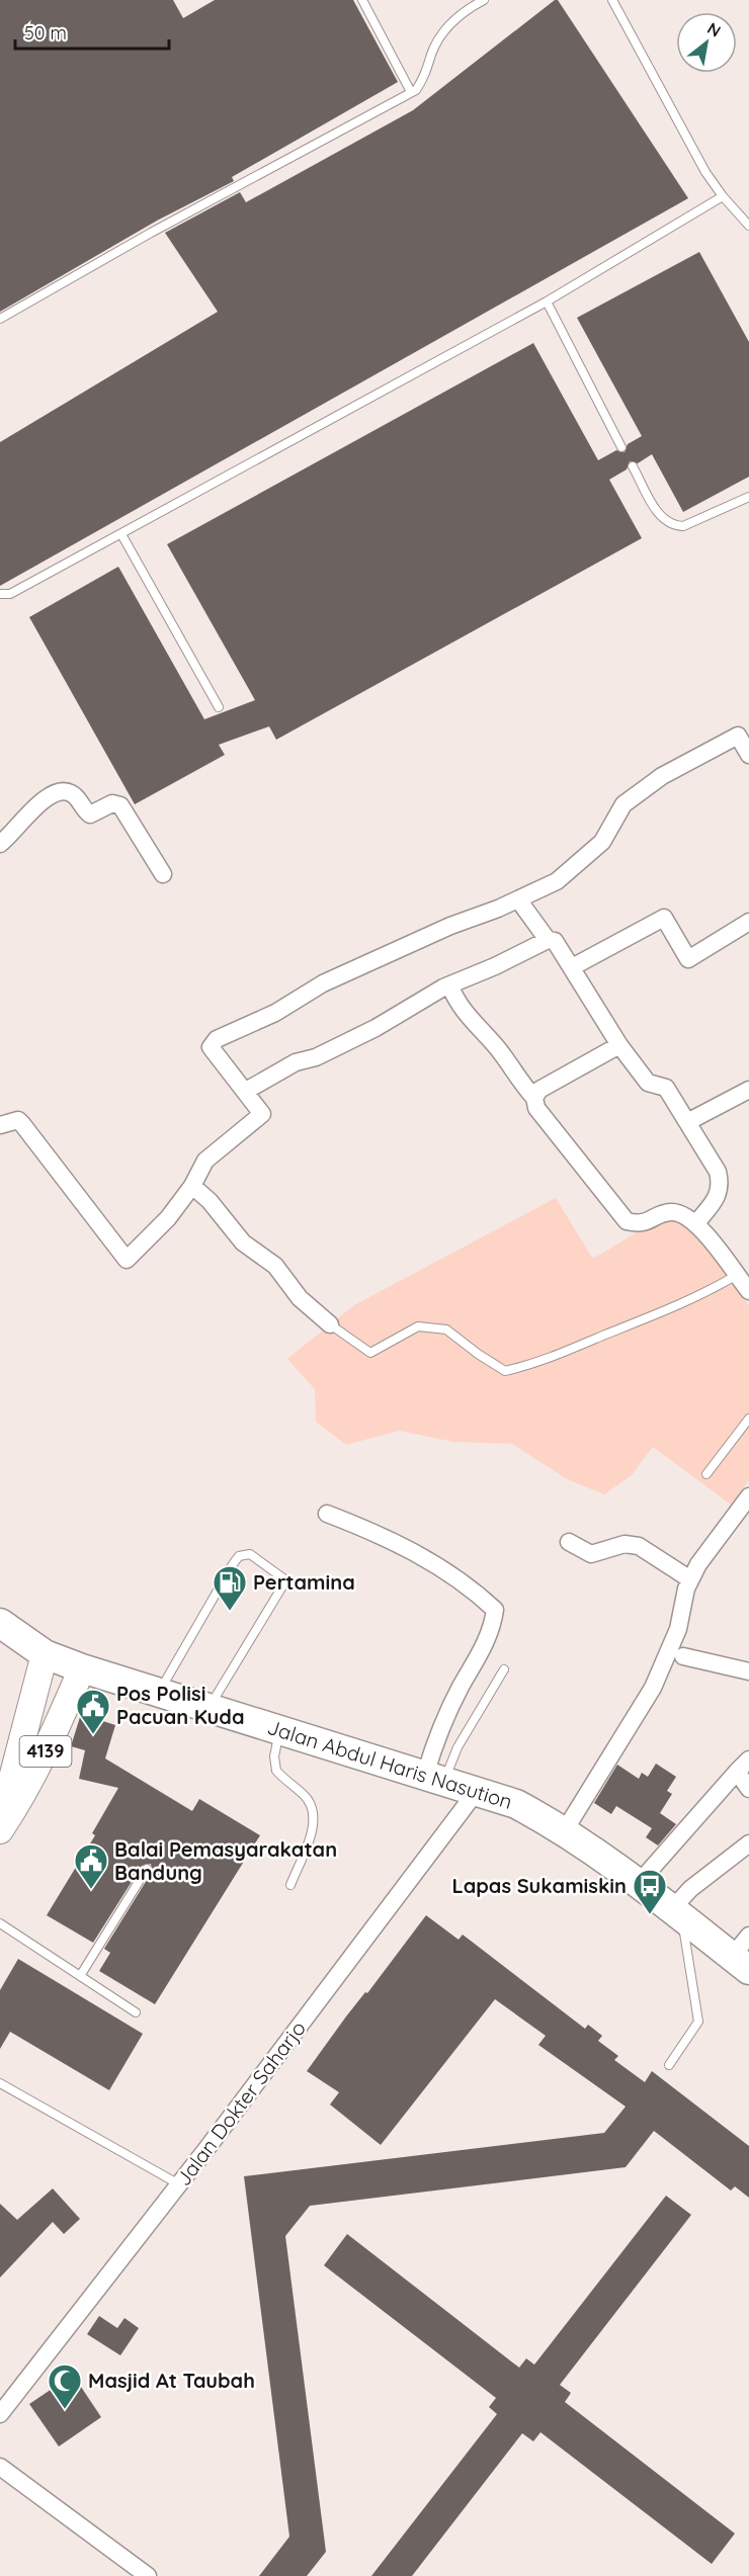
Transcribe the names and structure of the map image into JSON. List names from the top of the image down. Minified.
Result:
{"streets":{"highway":["Jalan Abdul Haris Nasution"],"main road":["4139"],"street":["Jalan Dokter Saharjo"]},"crossings":[["4139","Jalan Abdul Haris Nasution"],["Jalan Abdul Haris Nasution","Jalan Dokter Saharjo"]],"places":{"fuel station":["Pertamina"],"public building":["Pos Polisi Pacuan Kuda","Balai Pemasyarakatan Bandung"],"bus stop":["Lapas Sukamiskin"],"mosque":["Masjid At Taubah"]},"scale_bar":"50 m","north":"top right"}
